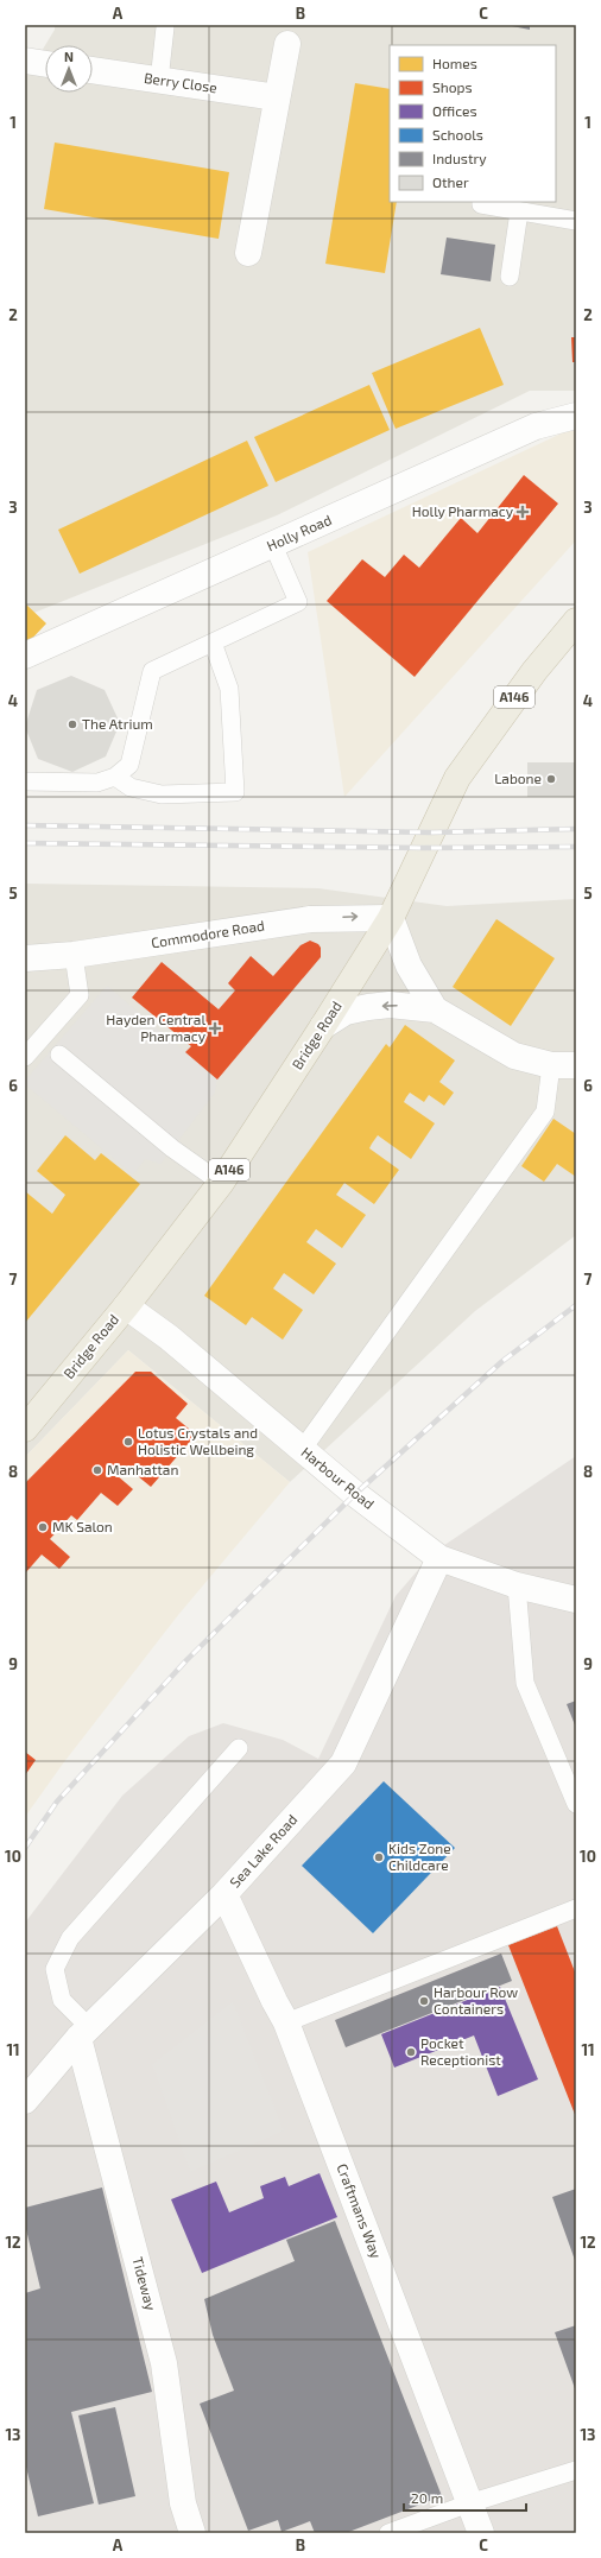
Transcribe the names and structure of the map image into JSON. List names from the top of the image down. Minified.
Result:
{"streets":{"highway":["A146","Bridge Road"],"street":["Berry Close","Holly Road","Commodore Road","Harbour Road","Sea Lake Road","Craftmans Way","Tideway"]},"crossings":[["Commodore Road","Bridge Road"],["Bridge Road","Harbour Road"],["Harbour Road","Sea Lake Road"],["Sea Lake Road","Craftmans Way"],["Sea Lake Road","Tideway"]],"one_way":["Commodore Road"],"places":{"health":["Holly Pharmacy","Hayden Central Pharmacy"],"other":["The Atrium","Labone","Lotus Crystals and Holistic Wellbeing","Manhattan","MK Salon","Kids Zone Childcare","Harbour Row Containers","Pocket Receptionist"]},"legend":["Homes","Shops","Offices","Schools","Industry","Other"],"scale_bar":"20 m","north":"top","grid":{"columns":["A","B","C"],"rows":["1","2","3","4","5","6","7","8","9","10","11","12","13"]}}
